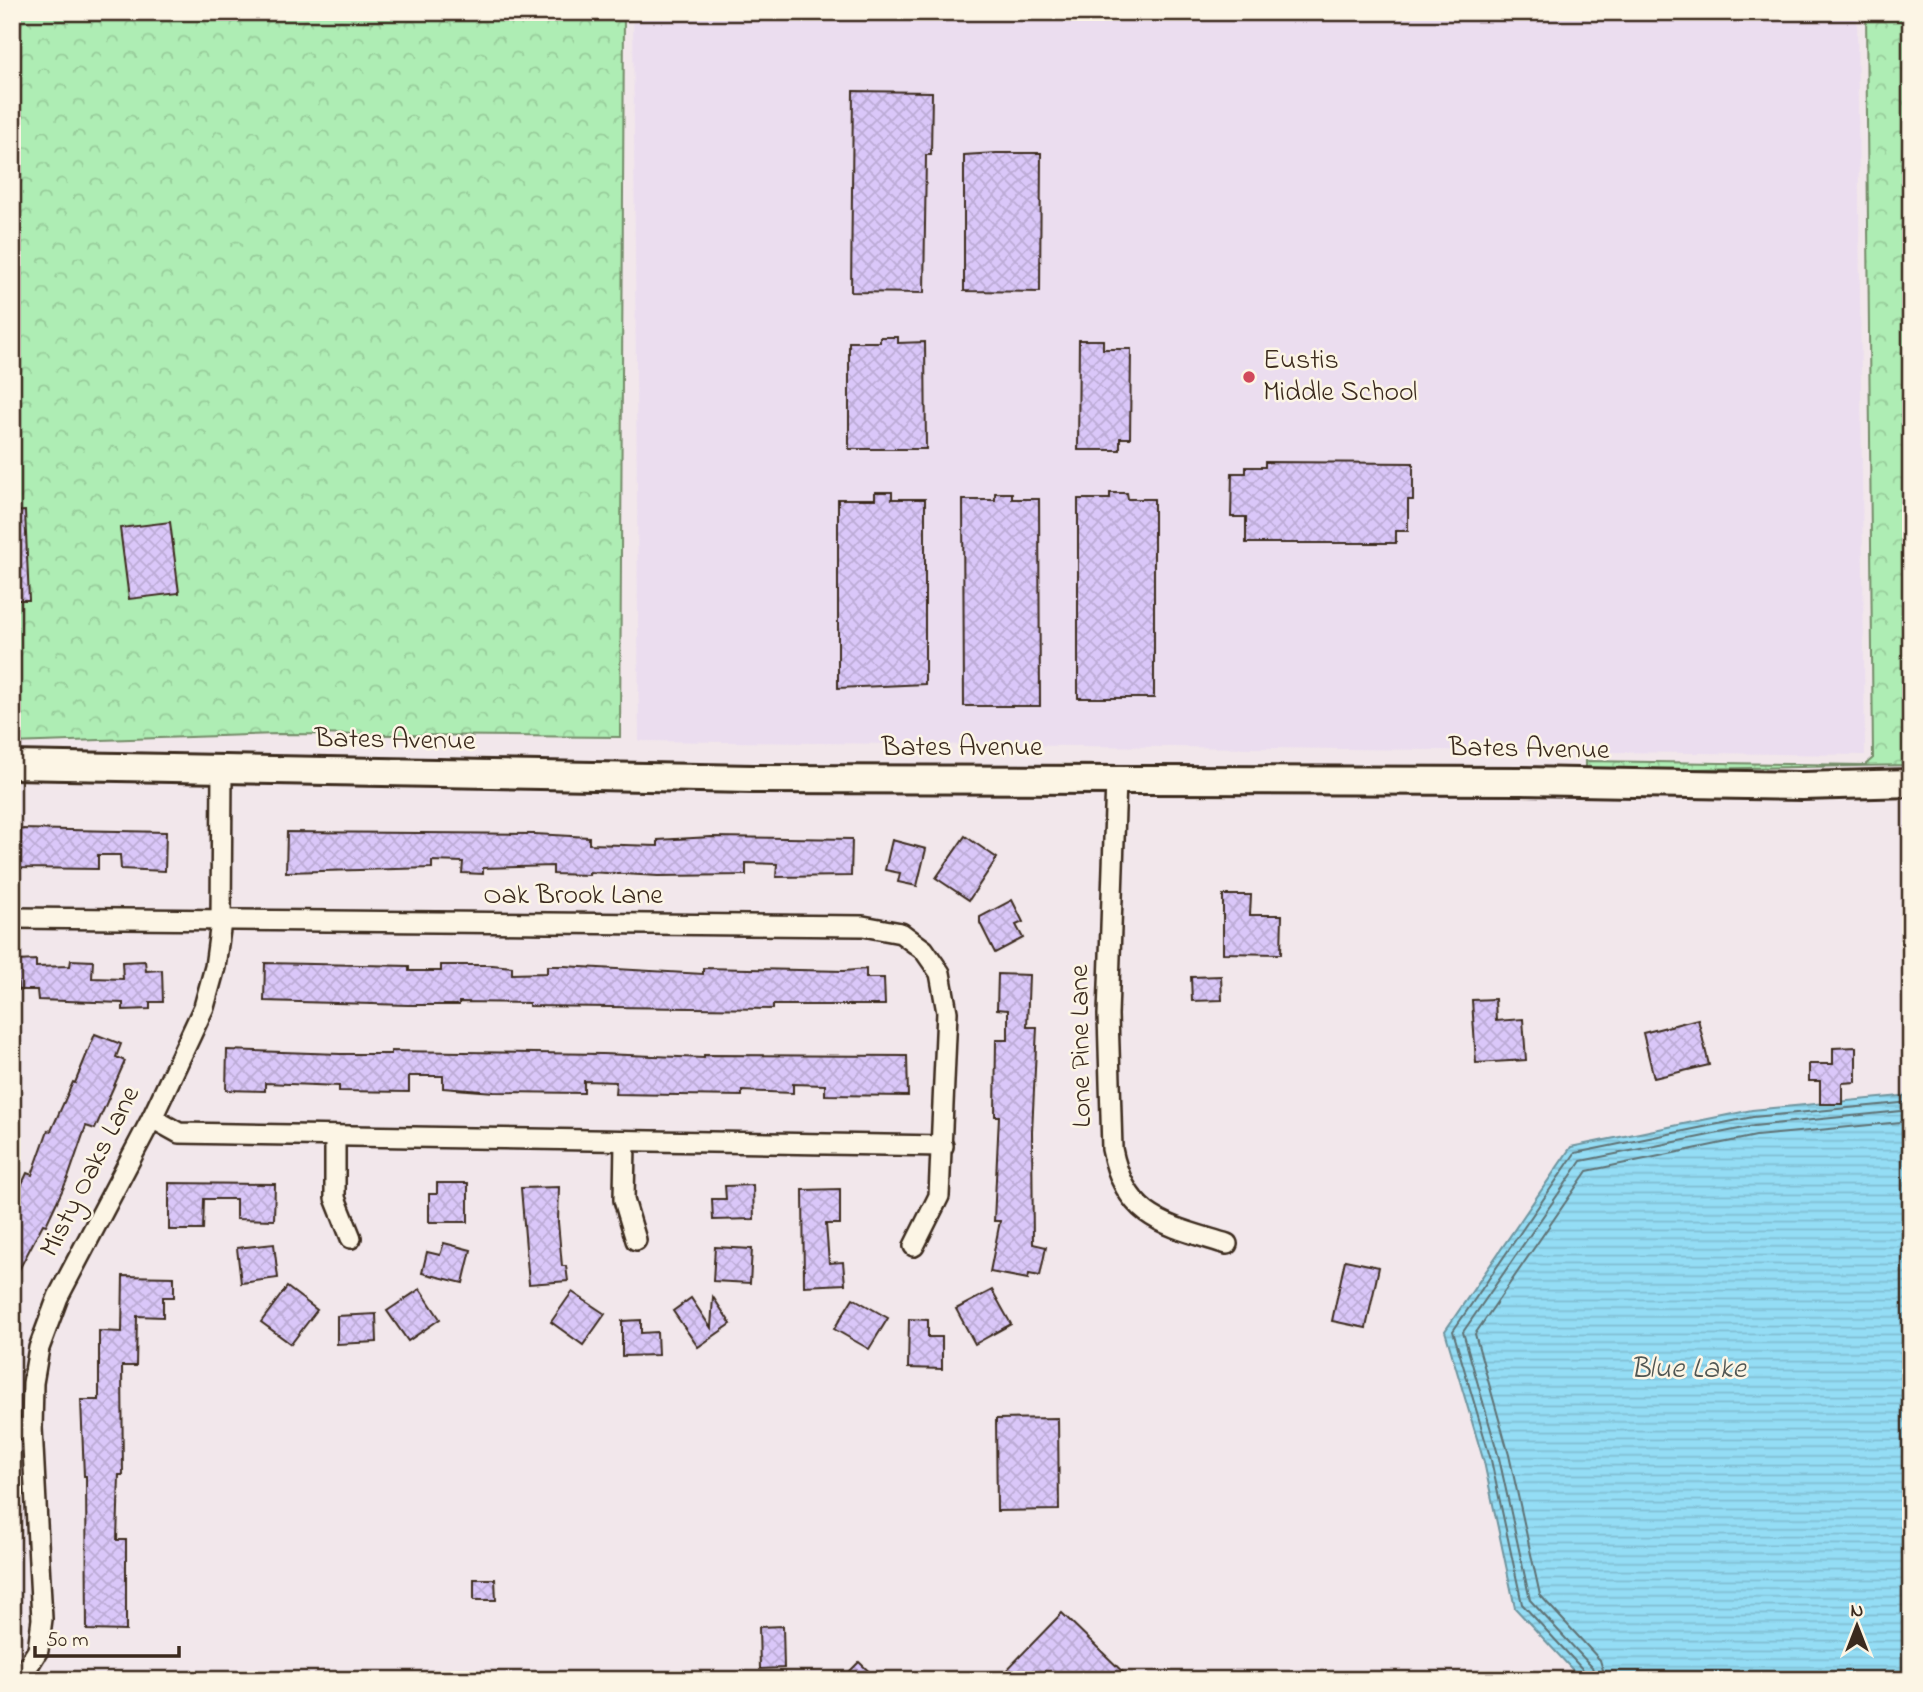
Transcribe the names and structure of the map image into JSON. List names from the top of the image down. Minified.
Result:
{"streets":{"street":["Bates Avenue","Oak Brook Lane","Lone Pine Lane","Misty Oaks Lane"]},"crossings":[["Bates Avenue","Lone Pine Lane"],["Bates Avenue","Misty Oaks Lane"],["Oak Brook Lane","Misty Oaks Lane"]],"water":["Blue Lake"],"places":["Eustis Middle School"],"scale_bar":"50 m","north":"top"}
